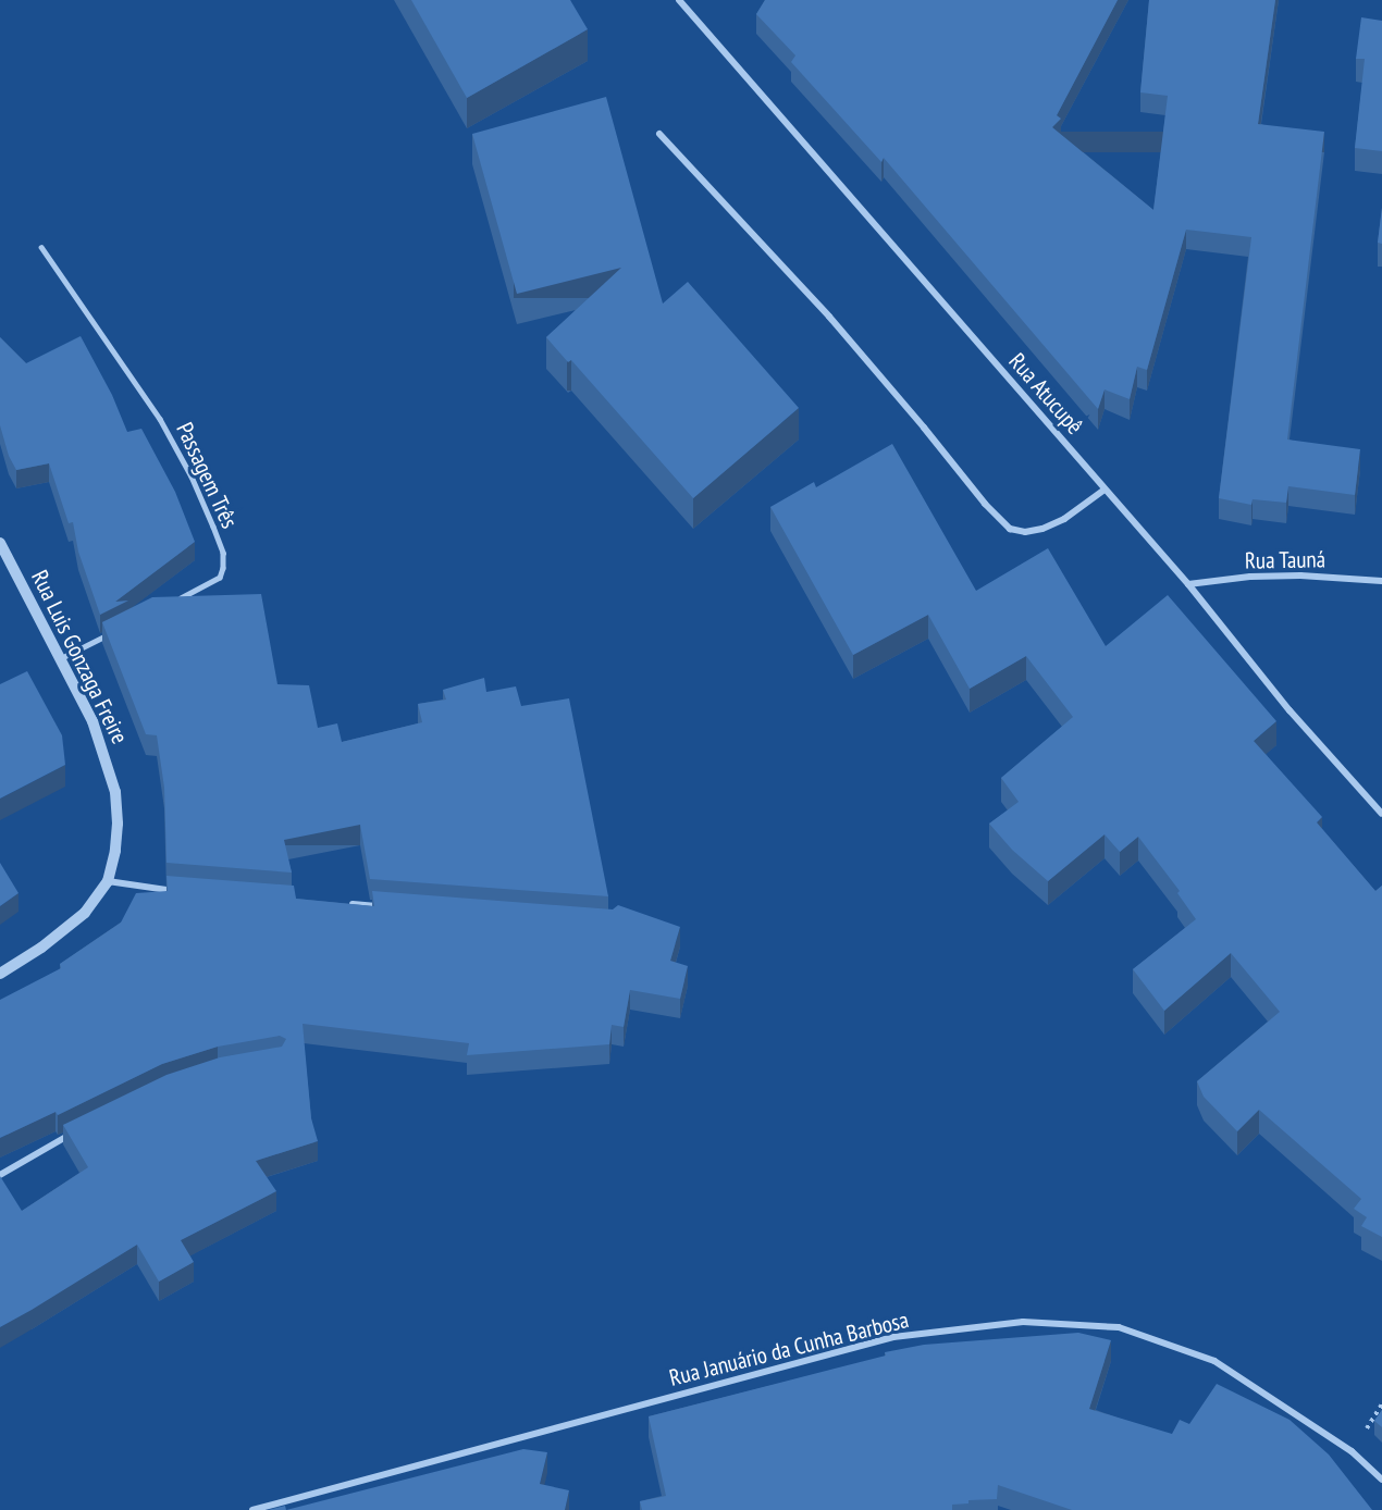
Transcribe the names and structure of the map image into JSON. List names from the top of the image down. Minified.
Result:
{"streets":{"street":["Rua Atucupê","Rua Tauná","Rua Luis Gonzaga Freire","Rua Januário da Cunha Barbosa"],"lane":["Passagem Três"]},"crossings":[["Rua Atucupê","Rua Tauná"]]}
